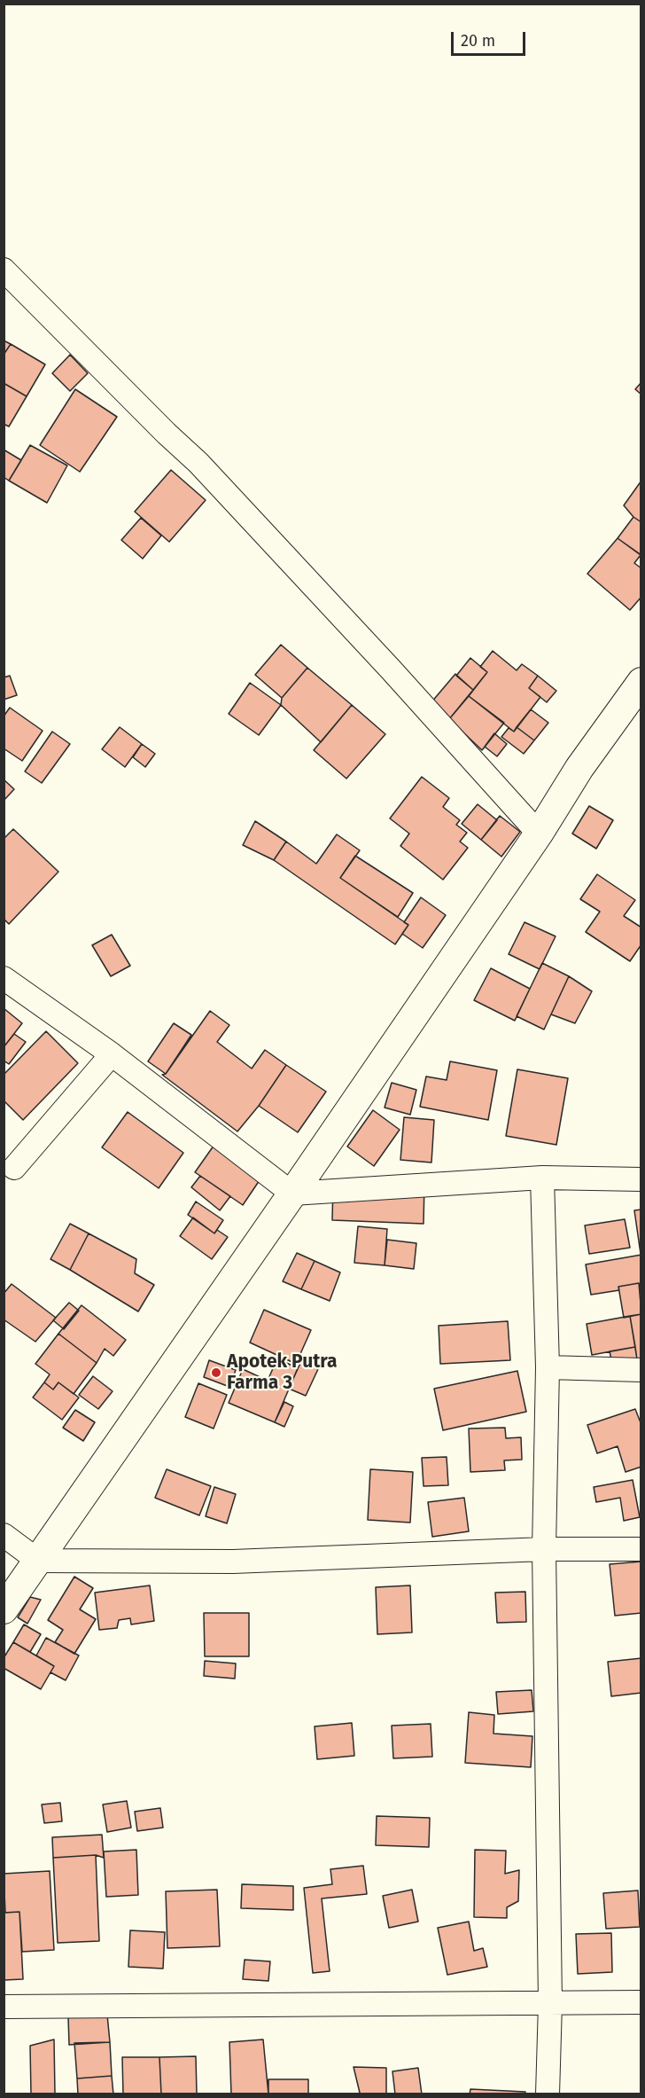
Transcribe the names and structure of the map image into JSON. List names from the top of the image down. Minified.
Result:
{"places":["Apotek Putra Farma 3"],"scale_bar":"20 m"}
